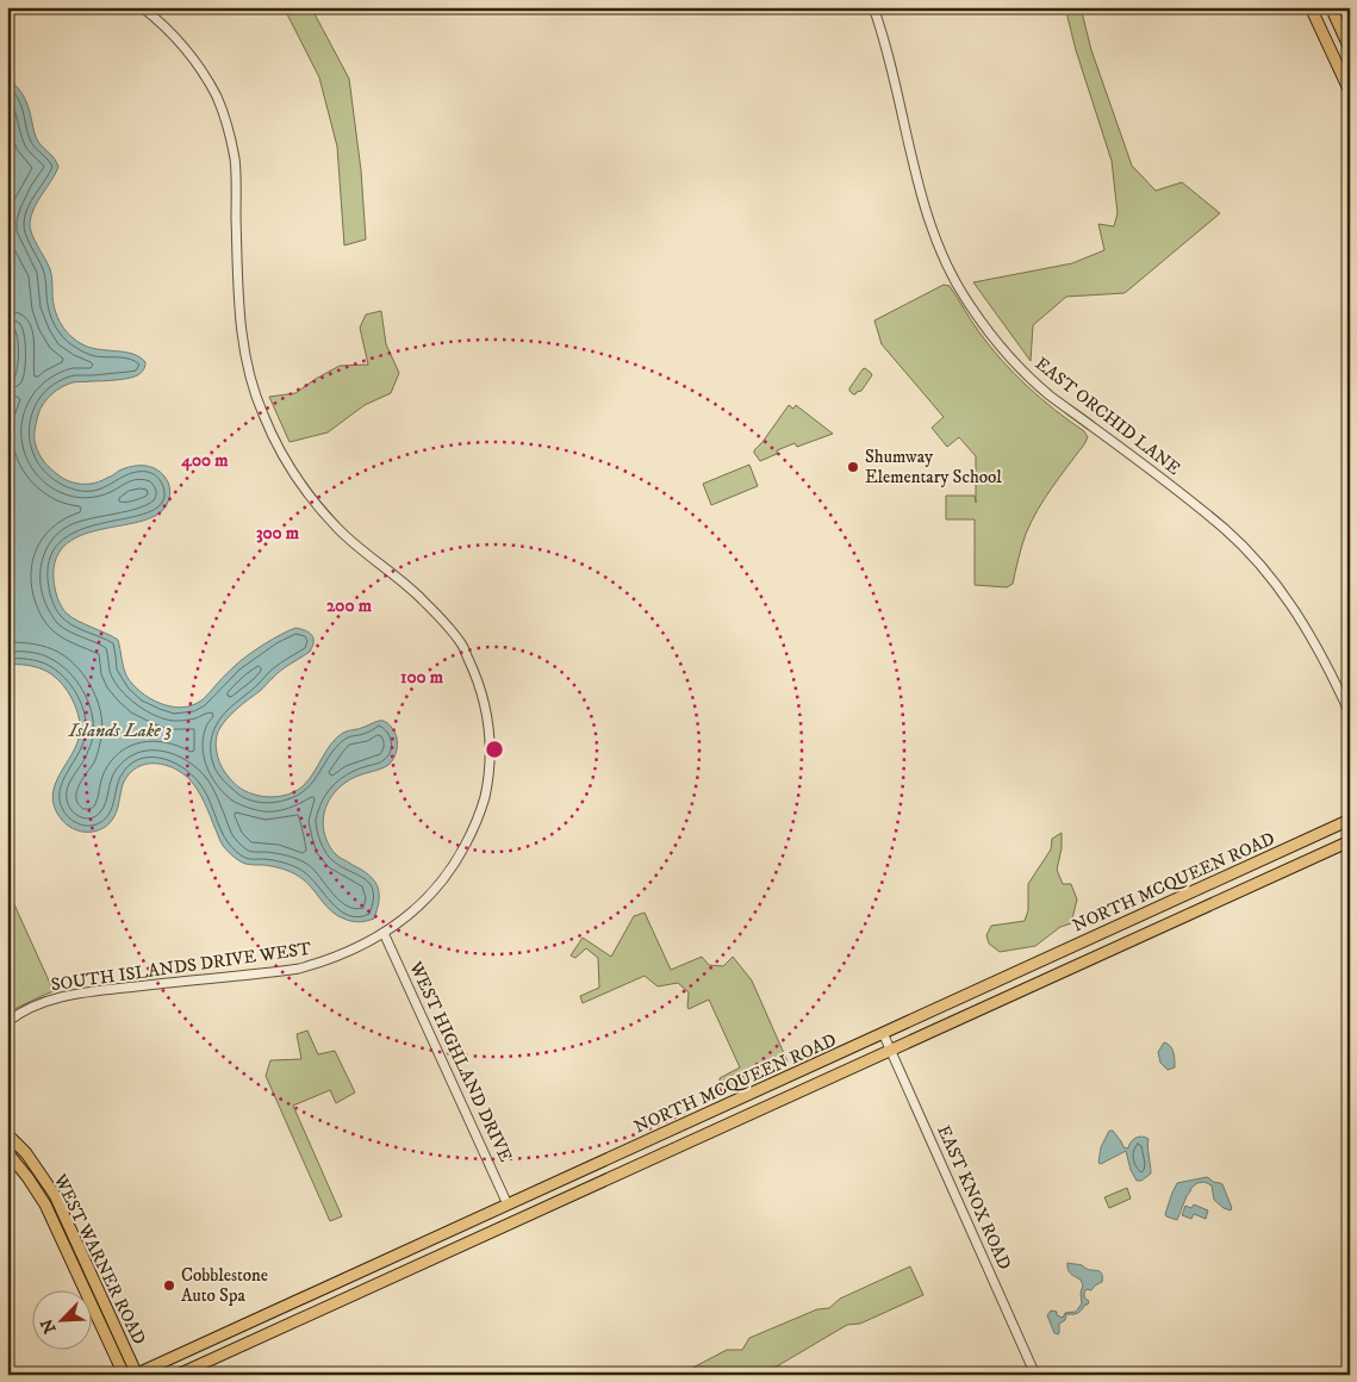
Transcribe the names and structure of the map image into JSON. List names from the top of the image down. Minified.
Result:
{"streets":{"main road":["NORTH MCQUEEN ROAD","WEST WARNER ROAD"],"street":["EAST ORCHID LANE","SOUTH ISLANDS DRIVE WEST","WEST HIGHLAND DRIVE","EAST KNOX ROAD"]},"crossings":[["NORTH MCQUEEN ROAD","WEST HIGHLAND DRIVE"],["NORTH MCQUEEN ROAD","EAST KNOX ROAD"],["NORTH MCQUEEN ROAD","WEST WARNER ROAD"],["SOUTH ISLANDS DRIVE WEST","WEST HIGHLAND DRIVE"]],"water":["Islands Lake 3"],"places":["Shumway Elementary School","Cobblestone Auto Spa"],"north":"bottom left","rings":["400 m","300 m","200 m","100 m"]}
